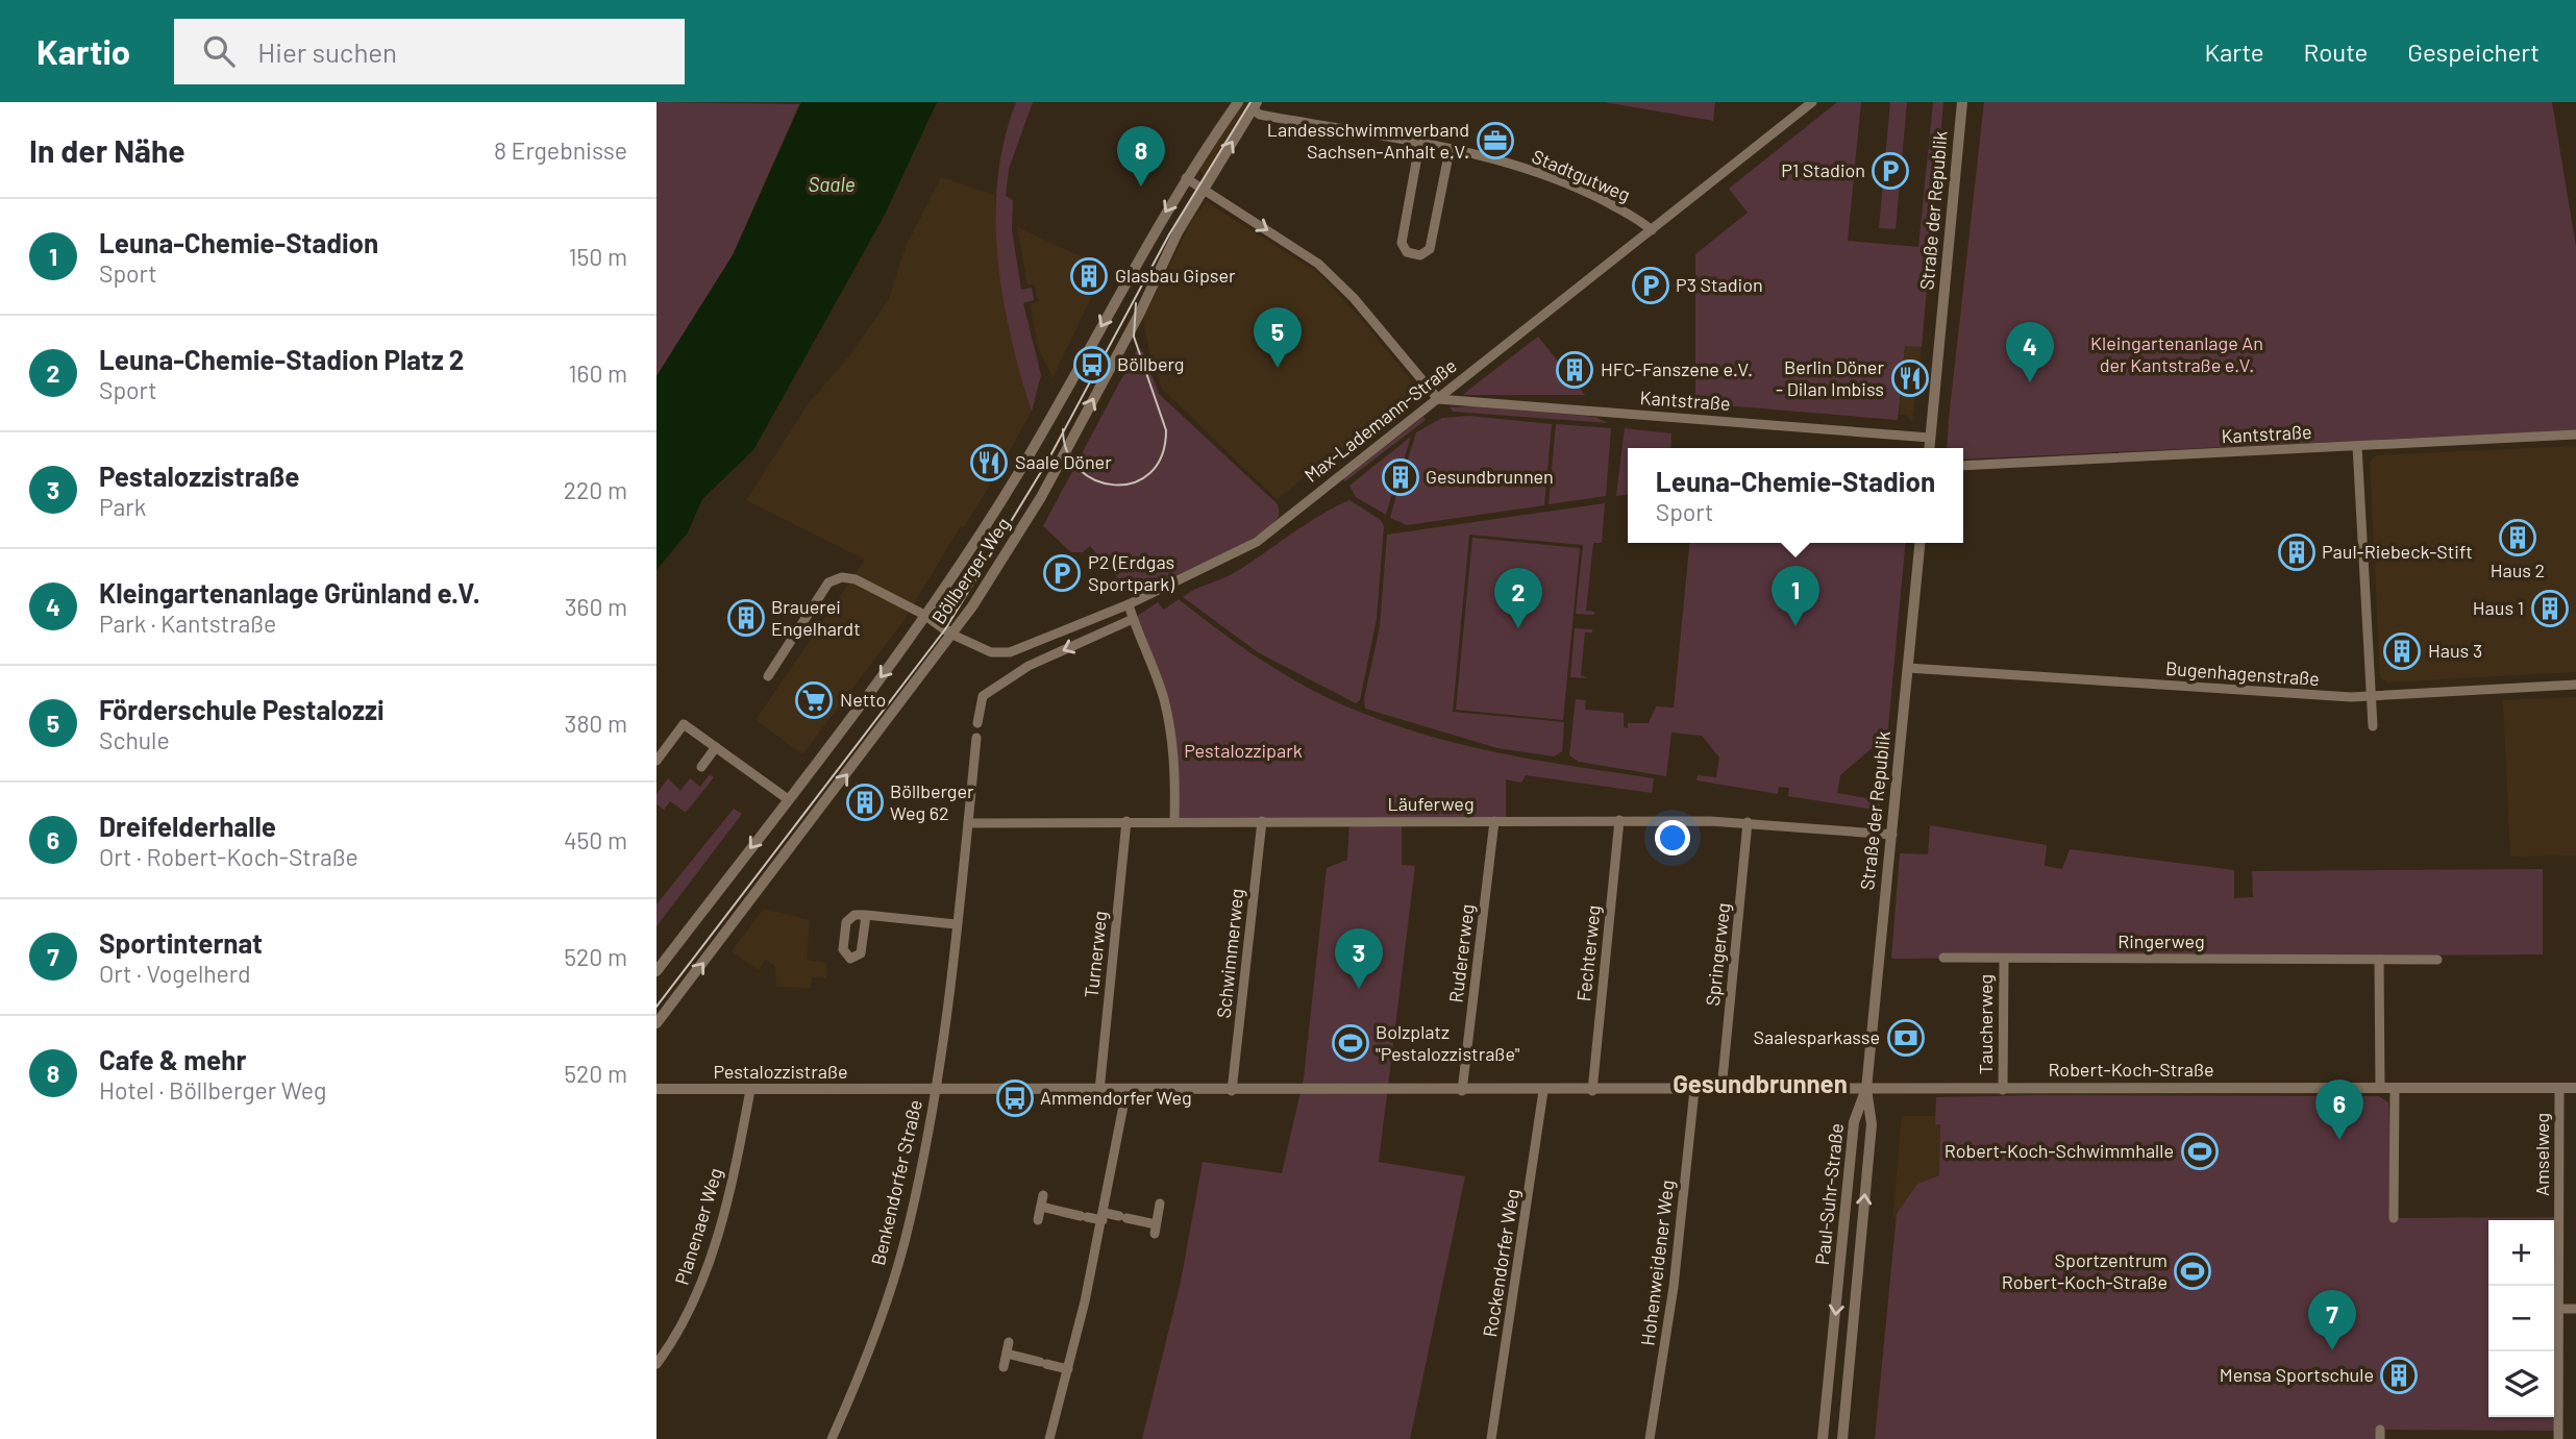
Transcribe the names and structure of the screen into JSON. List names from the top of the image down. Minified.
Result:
{"streets":{"street":["Stadtgutweg","Straße der Republik","Kantstraße","Max-Lademann-Straße","Böllberger Weg","Bugenhagenstraße","Läuferweg","Ringerweg","Schwimmerweg","Rudererweg","Fechterweg","Turnerweg","Springerweg","Taucherweg","Robert-Koch-Straße","Pestalozzistraße","Amselweg","Benkendorfer Straße","Paul-Suhr-Straße","Planenaer Weg","Rockendorfer Weg","Hohenweidener Weg"]},"crossings":[["Stadtgutweg","Max-Lademann-Straße"],["Stadtgutweg","Böllberger Weg"],["Straße der Republik","Kantstraße"],["Straße der Republik","Bugenhagenstraße"],["Straße der Republik","Läuferweg"],["Straße der Republik","Robert-Koch-Straße"],["Straße der Republik","Pestalozzistraße"],["Straße der Republik","Paul-Suhr-Straße"],["Kantstraße","Max-Lademann-Straße"],["Max-Lademann-Straße","Böllberger Weg"],["Läuferweg","Schwimmerweg"],["Läuferweg","Rudererweg"],["Läuferweg","Fechterweg"],["Läuferweg","Turnerweg"],["Läuferweg","Springerweg"],["Läuferweg","Benkendorfer Straße"],["Ringerweg","Taucherweg"],["Schwimmerweg","Pestalozzistraße"],["Rudererweg","Pestalozzistraße"],["Fechterweg","Pestalozzistraße"],["Turnerweg","Pestalozzistraße"],["Springerweg","Pestalozzistraße"],["Taucherweg","Robert-Koch-Straße"],["Robert-Koch-Straße","Pestalozzistraße"],["Robert-Koch-Straße","Amselweg"],["Robert-Koch-Straße","Paul-Suhr-Straße"],["Pestalozzistraße","Benkendorfer Straße"],["Pestalozzistraße","Paul-Suhr-Straße"],["Pestalozzistraße","Planenaer Weg"],["Pestalozzistraße","Rockendorfer Weg"],["Pestalozzistraße","Hohenweidener Weg"]],"districts":["Gesundbrunnen"],"water":["Saale"],"parks":["Kleingartenanlage An der Kantstraße e.V.","Pestalozzipark"],"places":{"office":["Landesschwimmverband Sachsen-Anhalt e.V."],"parking":["P1 Stadion","P3 Stadion","P2 (Erdgas Sportpark)"],"building":["Glasbau Gipser","HFC-Fanszene e.V.","Gesundbrunnen","Haus 2","Paul-Riebeck-Stift","Haus 1","Brauerei Engelhardt","Haus 3","Böllberger Weg 62","Mensa Sportschule"],"bus stop":["Böllberg","Ammendorfer Weg"],"restaurant":["Berlin Döner - Dilan Imbiss","Saale Döner"],"supermarket":["Netto"],"bank":["Saalesparkasse"],"sports":["Bolzplatz \"Pestalozzistraße\"","Robert-Koch-Schwimmhalle","Sportzentrum Robert-Koch-Straße"]},"page":{"header":"Kartio","search":"Hier suchen","nav":["Karte","Route","Gespeichert"],"heading":["In der Nähe","8 Ergebnisse"],"pins":["8","5","4","1","2","3","6","7"],"list":[{"mark":"1","name":"Leuna-Chemie-Stadion","note":"Sport","value":"150 m"},{"mark":"2","name":"Leuna-Chemie-Stadion Platz 2","note":"Sport","value":"160 m"},{"mark":"3","name":"Pestalozzistraße","note":"Park","value":"220 m"},{"mark":"4","name":"Kleingartenanlage Grünland e.V.","note":"Park · Kantstraße","value":"360 m"},{"mark":"5","name":"Förderschule Pestalozzi","note":"Schule","value":"380 m"},{"mark":"6","name":"Dreifelderhalle","note":"Ort · Robert-Koch-Straße","value":"450 m"},{"mark":"7","name":"Sportinternat","note":"Ort · Vogelherd","value":"520 m"},{"mark":"8","name":"Cafe & mehr","note":"Hotel · Böllberger Weg","value":"520 m"}],"popup":["Leuna-Chemie-Stadion","Sport"],"map_buttons":["+","−"]}}
